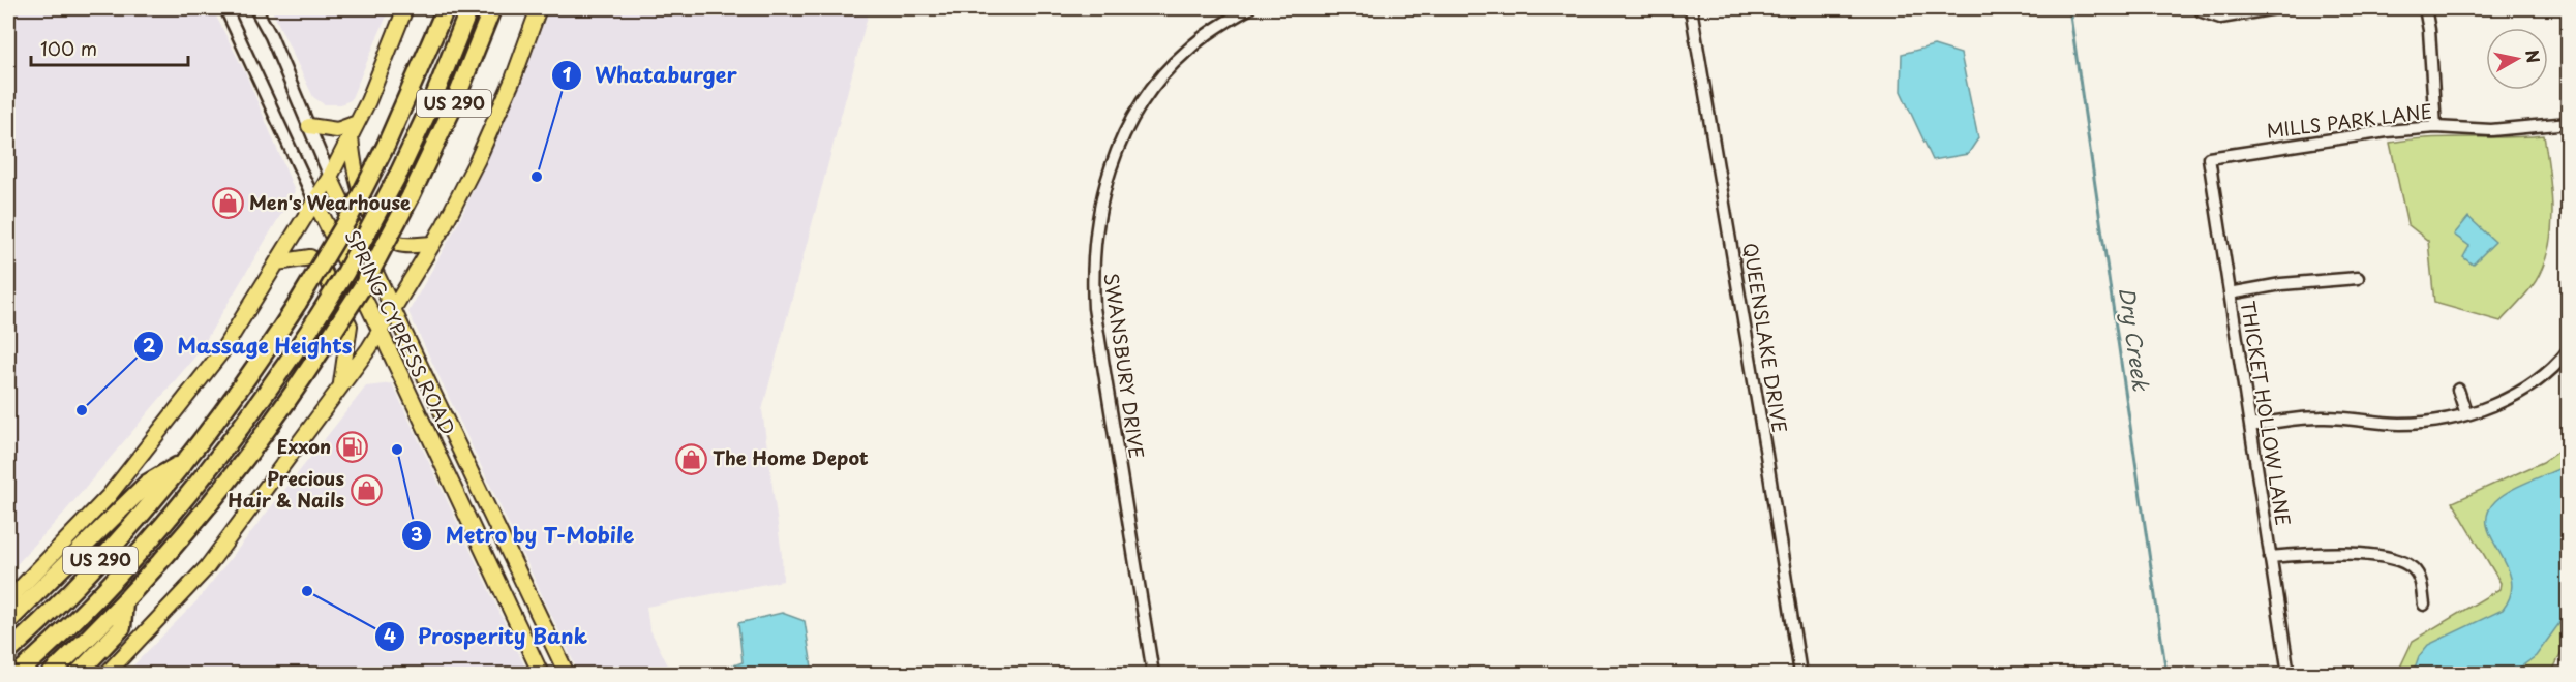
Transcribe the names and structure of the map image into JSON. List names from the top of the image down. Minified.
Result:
{"streets":{"highway":["US 290"],"main road":["SPRING CYPRESS ROAD"],"street":["MILLS PARK LANE","QUEENSLAKE DRIVE","SWANSBURY DRIVE","THICKET HOLLOW LANE"]},"crossings":[["MILLS PARK LANE","THICKET HOLLOW LANE"]],"water":["Dry Creek"],"places":{"other":["Whataburger","Massage Heights","Metro by T-Mobile","Prosperity Bank"],"shop":["Men's Wearhouse","The Home Depot","Precious Hair & Nails"],"fuel station":["Exxon"]},"scale_bar":"100 m","north":"right"}
